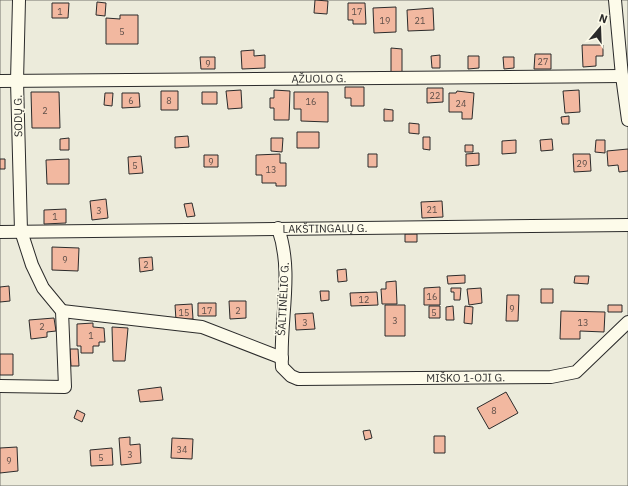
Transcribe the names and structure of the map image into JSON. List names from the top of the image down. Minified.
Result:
{"streets":{"street":["ĄŽUOLO G.","SODŲ G.","LAKŠTINGALŲ G.","ŠALTINĖLIO G.","MIŠKO 1-OJI G."]},"crossings":[["ĄŽUOLO G.","SODŲ G."],["SODŲ G.","LAKŠTINGALŲ G."],["LAKŠTINGALŲ G.","ŠALTINĖLIO G."],["ŠALTINĖLIO G.","MIŠKO 1-OJI G."]],"house_numbers":["1","17","19","21","5","27","9","22","6","8","16","24","2","9","29","5","13","21","3","1","9","2","16","12","9","17","2","15","5","3","3","13","2","1","8","34","3","5","9"],"north":"top"}
